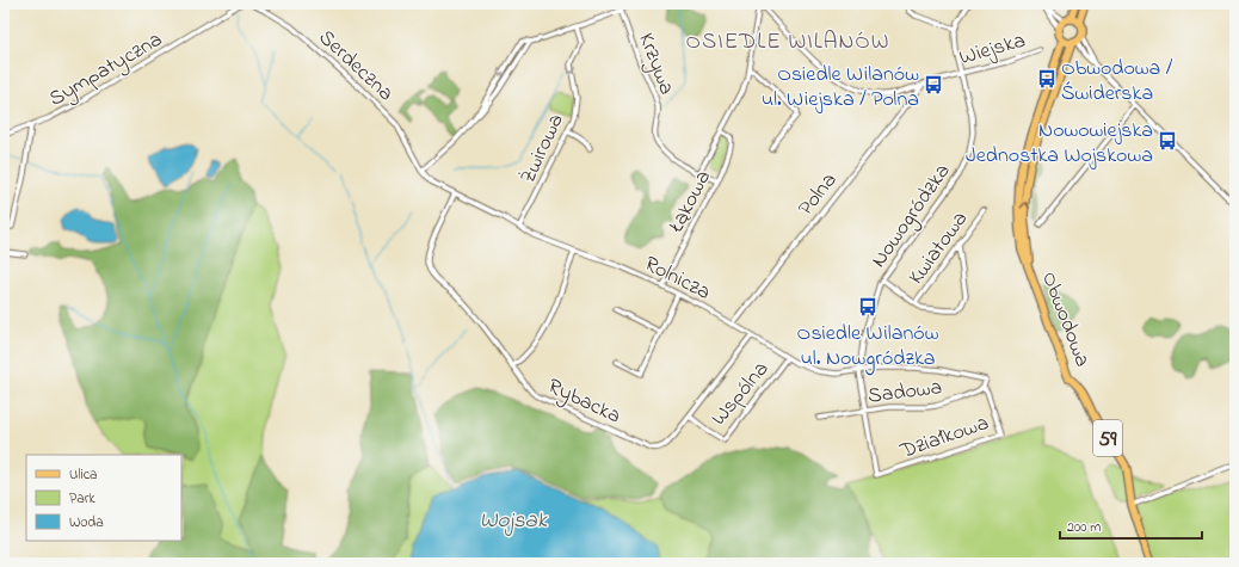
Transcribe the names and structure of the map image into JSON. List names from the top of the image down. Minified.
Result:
{"streets":{"main road":["Obwodowa","59"],"street":["Wiejska","Krzywa","Serdeczna","Sympatyczna","Żwirowa","Polna","Łąkowa","Nowogródzka","Kwiatowa","Rolnicza","Sadowa","Wspólna","Rybacka","Działkowa"]},"crossings":[["Wiejska","Polna"],["Wiejska","Łąkowa"],["Wiejska","Nowogródzka"],["Krzywa","Łąkowa"],["Serdeczna","Rolnicza"],["Żwirowa","Rolnicza"],["Polna","Rolnicza"],["Łąkowa","Rolnicza"],["Nowogródzka","Rolnicza"],["Nowogródzka","Sadowa"],["Nowogródzka","Działkowa"],["Rolnicza","Sadowa"],["Rolnicza","Wspólna"],["Rolnicza","Rybacka"],["Rolnicza","Działkowa"],["Sadowa","Działkowa"],["Wspólna","Rybacka"]],"one_way":["Żwirowa"],"districts":["OSIEDLE WILANÓW"],"water":["Wojsak"],"places":{"bus stop":["Obwodowa / Świderska","Osiedle Wilanów ul. Wiejska / Polna","Nowowiejska Jednostka Wojskowa","Osiedle Wilanów ul. Nowgródzka"]},"legend":["Ulica","Park","Woda"],"scale_bar":"200 m"}
